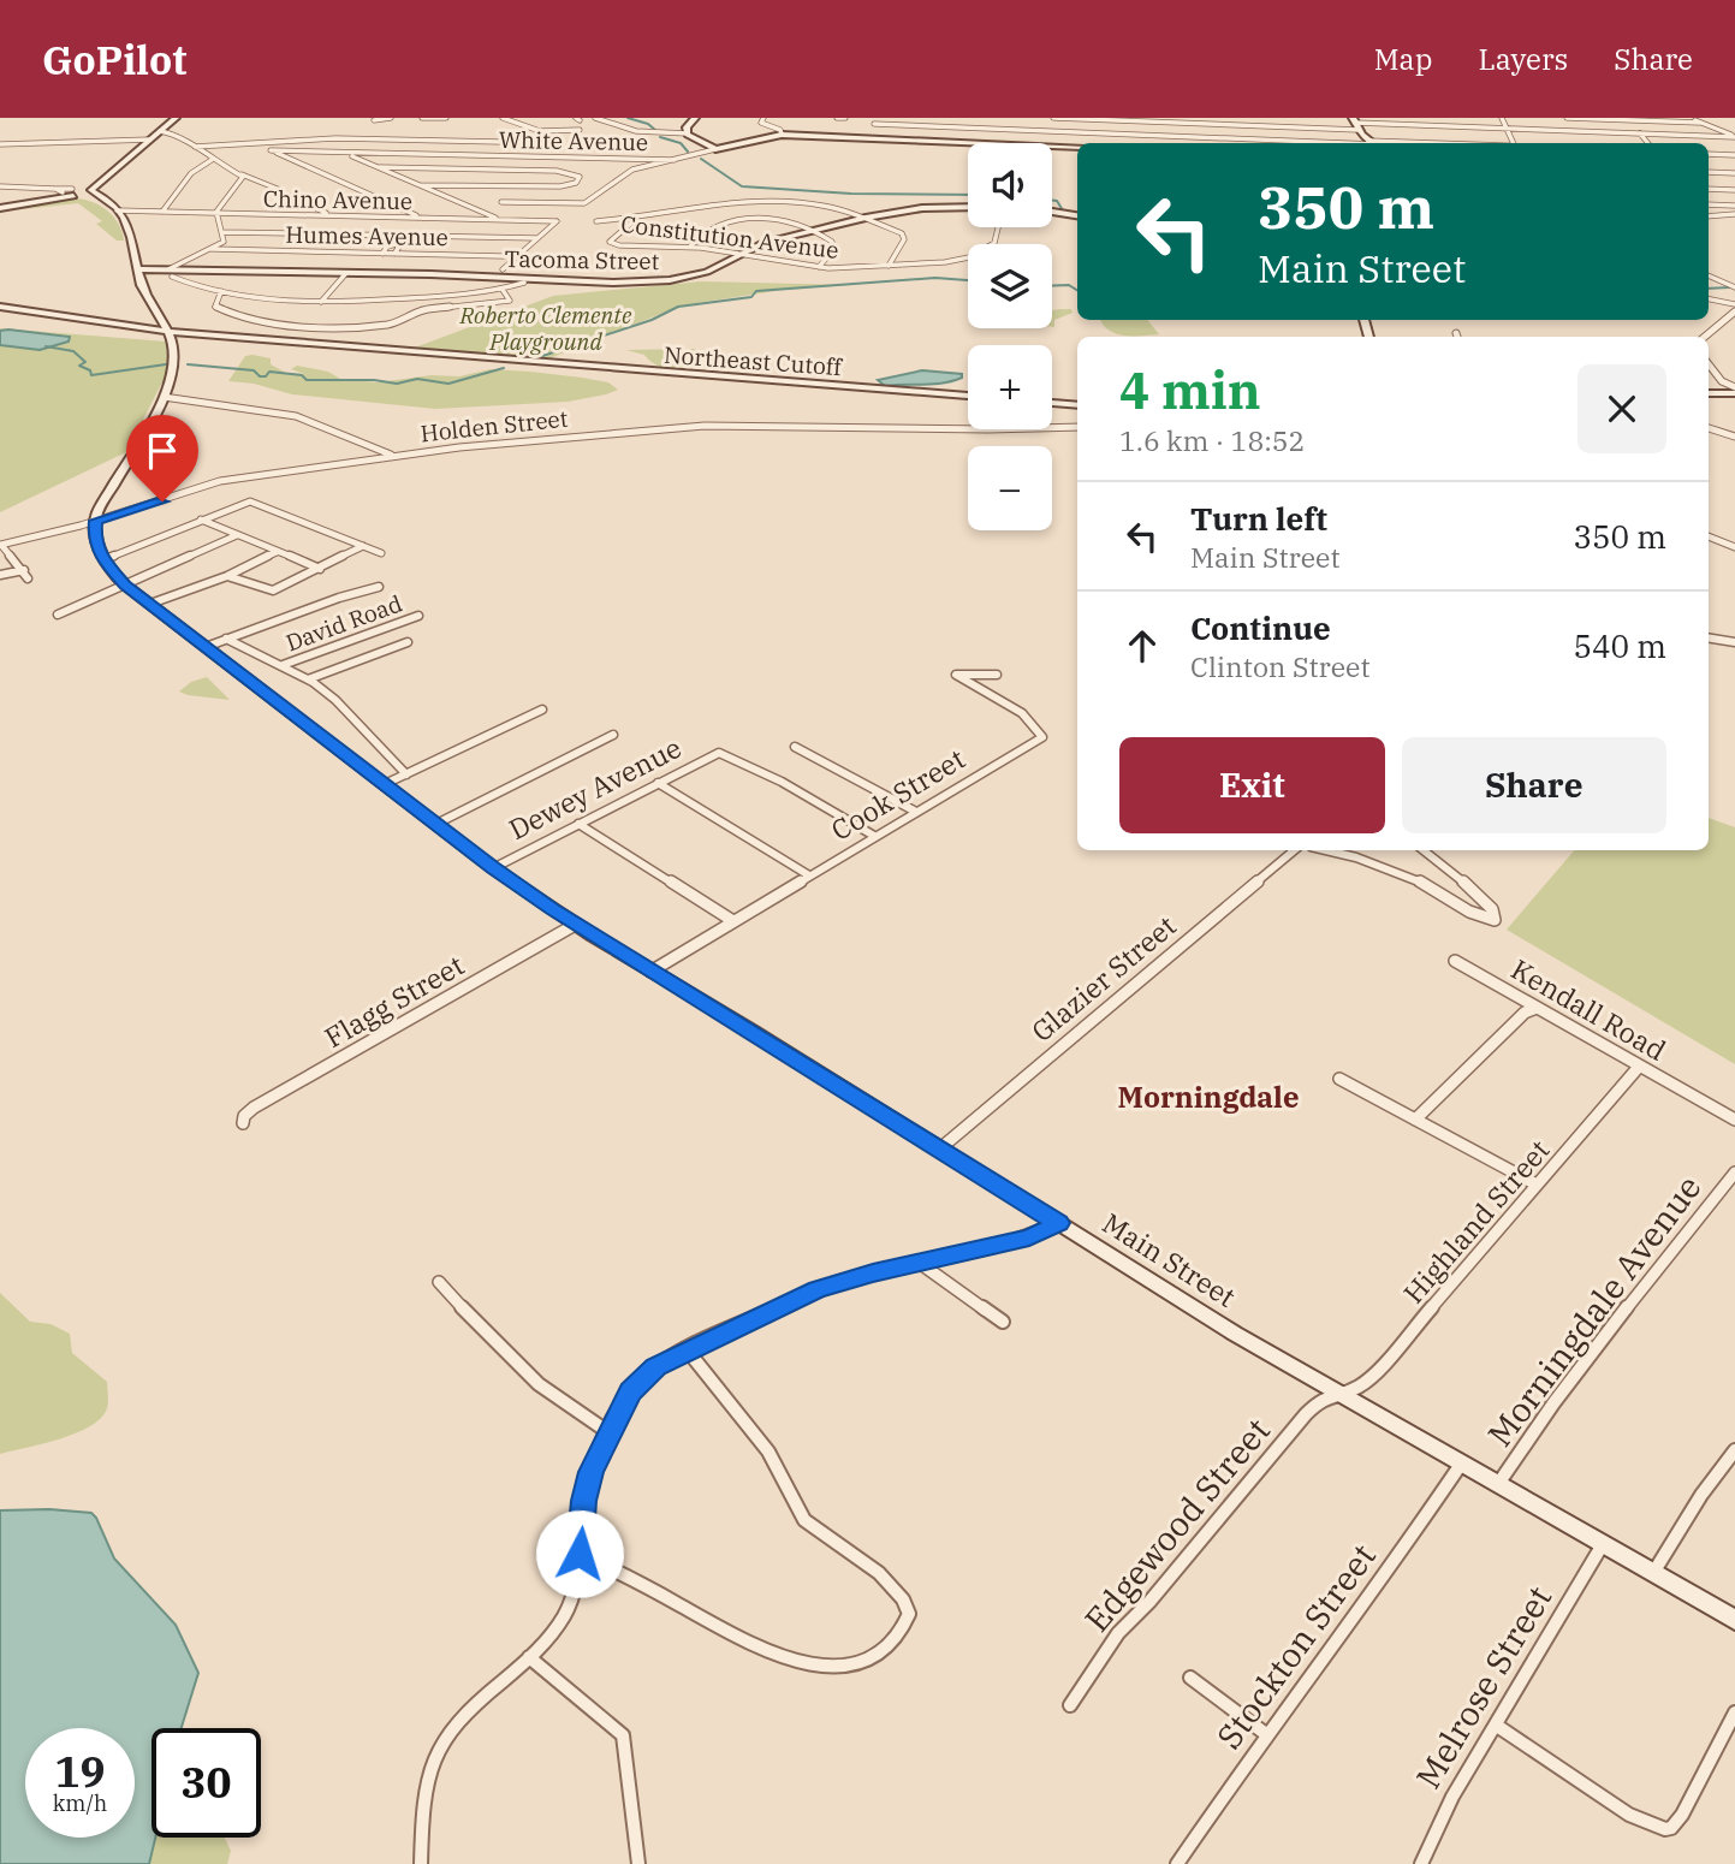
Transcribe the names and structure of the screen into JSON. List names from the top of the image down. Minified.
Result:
{"streets":{"main road":["Tacoma Street","Northeast Cutoff","Main Street"],"street":["White Avenue","Chino Avenue","Humes Avenue","Constitution Avenue","Holden Street","David Road","Dewey Avenue","Cook Street","Glazier Street","Flagg Street","Kendall Road","Highland Street","Morningdale Avenue","Edgewood Street","Stockton Street","Melrose Street"]},"crossings":[["Constitution Avenue","Tacoma Street"],["Dewey Avenue","Cook Street"],["Dewey Avenue","Main Street"],["Cook Street","Main Street"],["Glazier Street","Main Street"],["Flagg Street","Main Street"],["Kendall Road","Highland Street"],["Highland Street","Main Street"],["Highland Street","Edgewood Street"],["Main Street","Morningdale Avenue"],["Main Street","Edgewood Street"],["Main Street","Stockton Street"],["Main Street","Melrose Street"]],"districts":["Morningdale"],"parks":["Roberto Clemente Playground"],"page":{"header":"GoPilot","nav":["Map","Layers","Share"],"map_buttons":["+","−"],"turn":["350 m","Main Street"],"heading":["4 min","1.6 km · 18:52"],"list":[{"name":"Turn left","note":"Main Street","value":"350 m"},{"name":"Continue","note":"Clinton Street","value":"540 m"}],"buttons":["Exit","Share"],"speed":"19 km/h","limit":"30"}}
